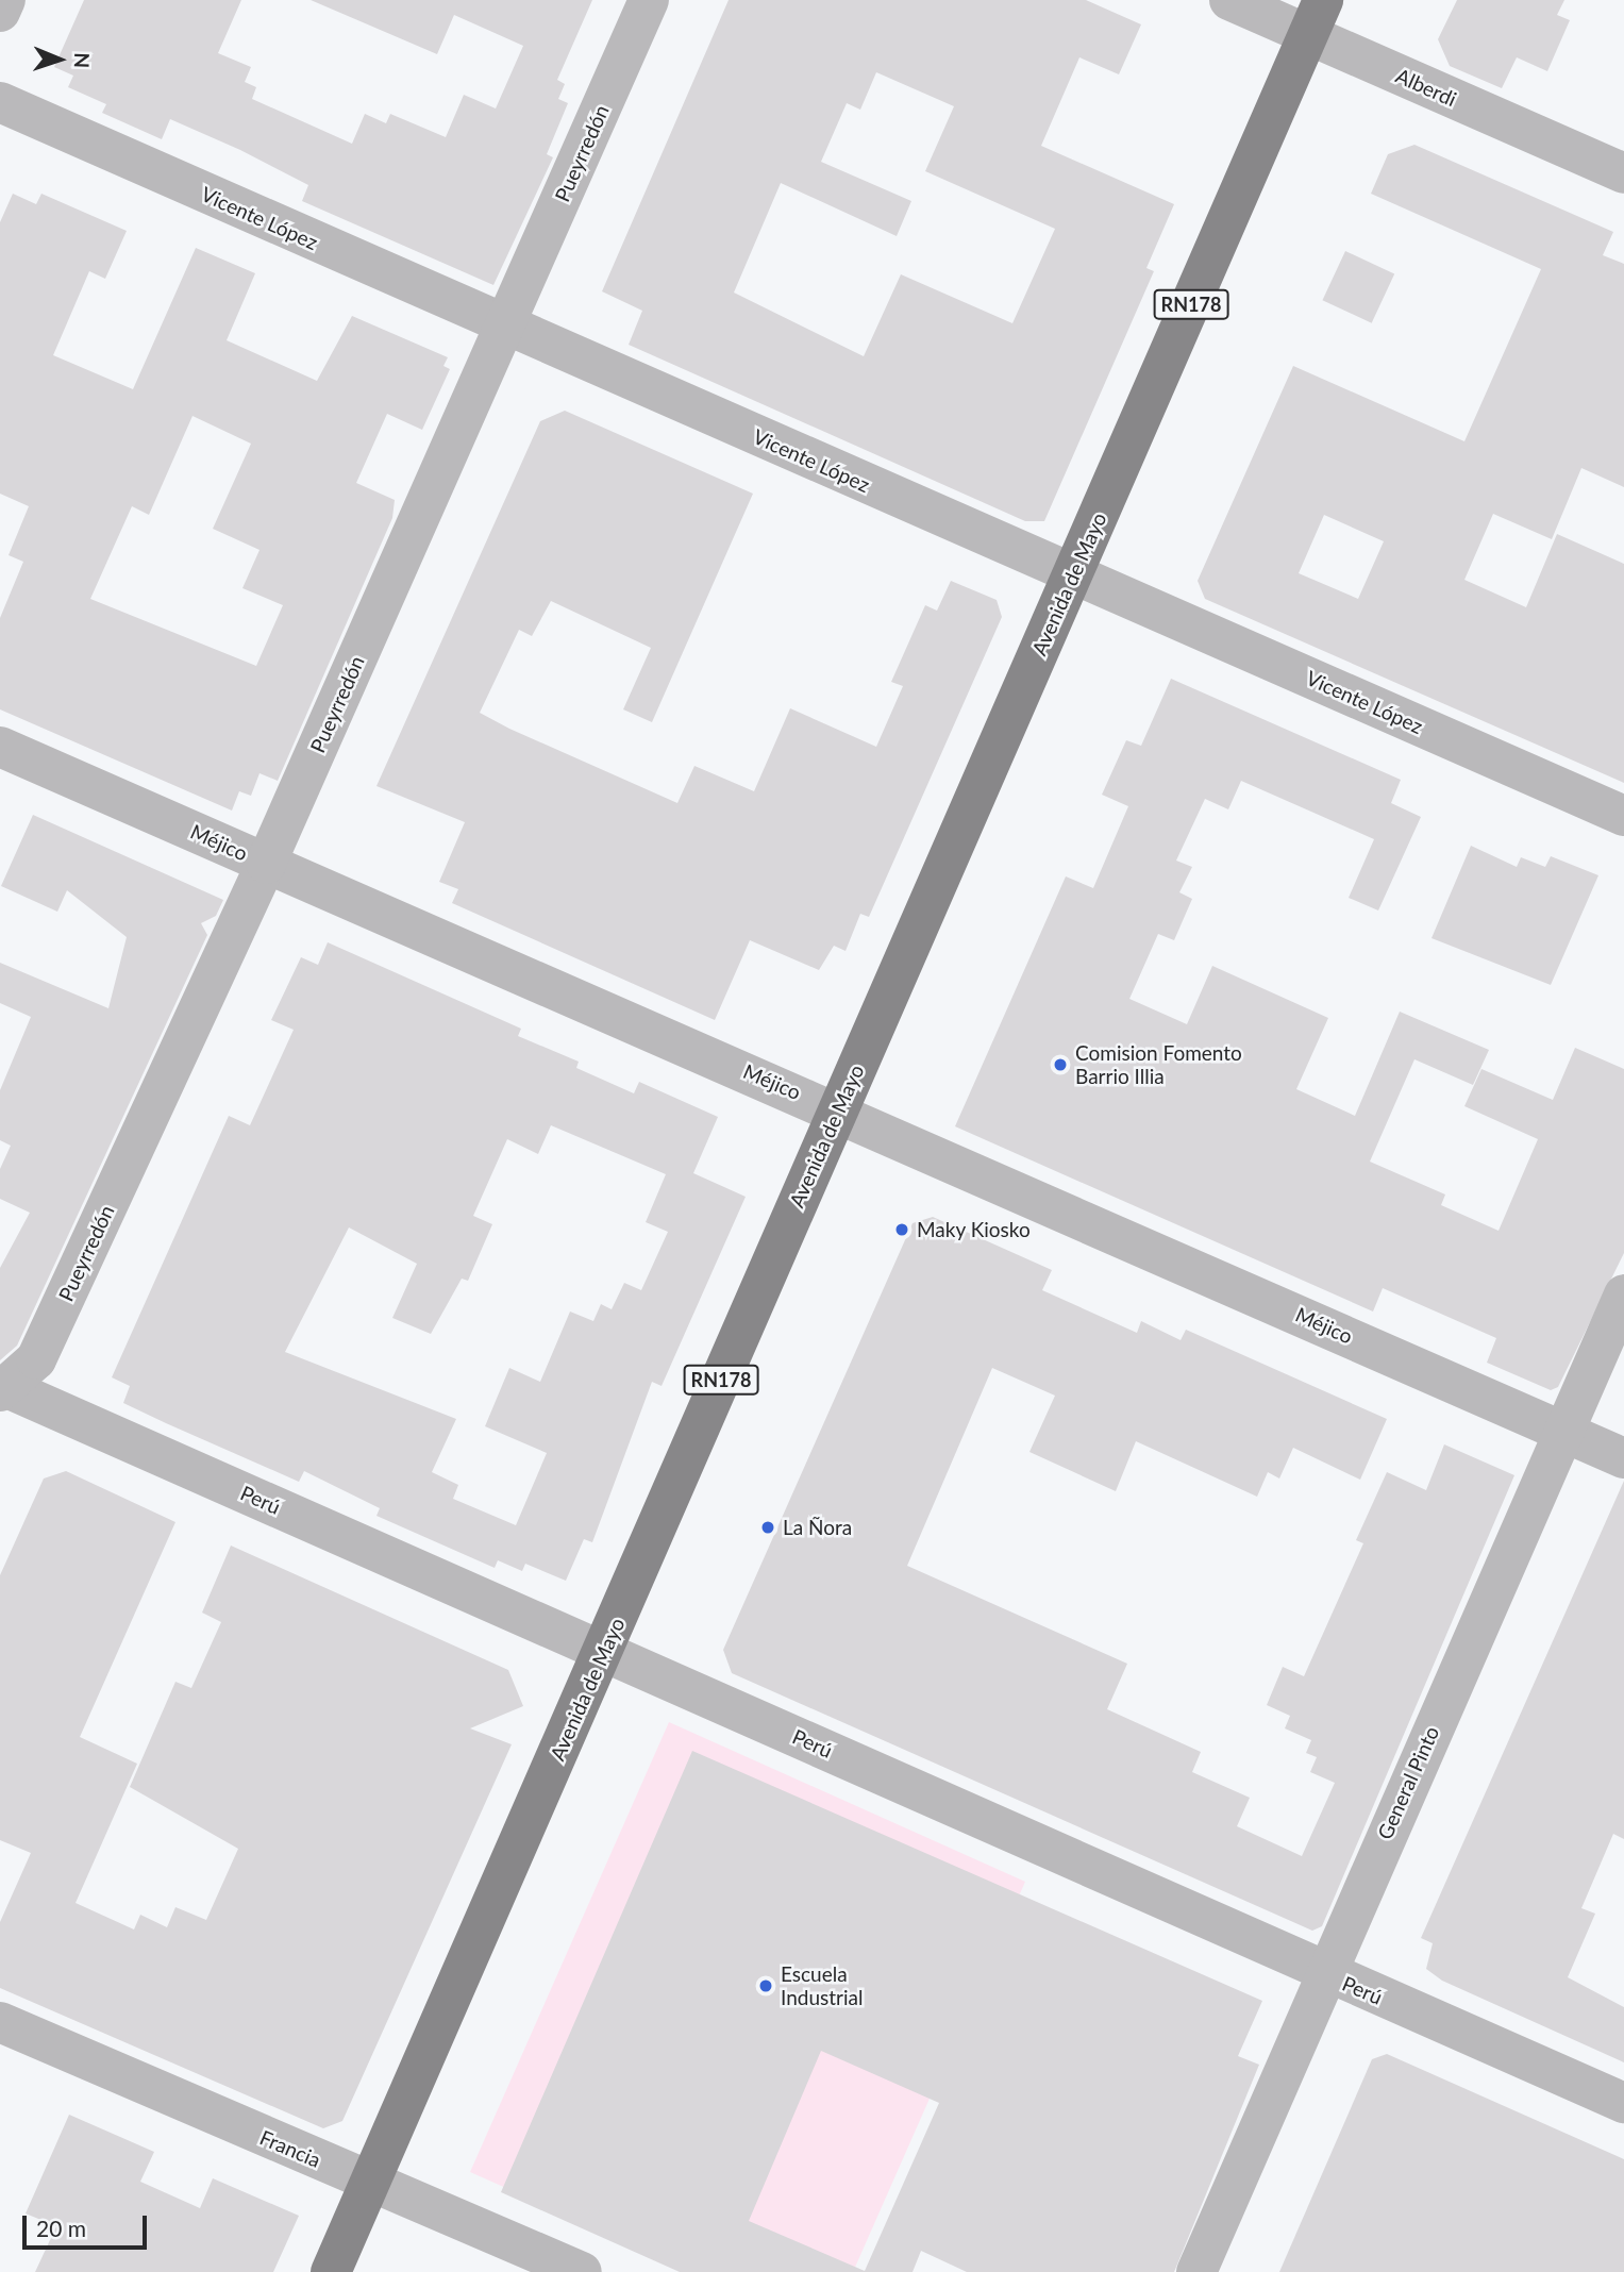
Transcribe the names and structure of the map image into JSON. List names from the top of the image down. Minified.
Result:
{"streets":{"main road":["RN178","Avenida de Mayo"],"street":["Alberdi","Pueyrredón","Vicente López","Méjico","Perú","General Pinto","Francia"]},"crossings":[["Alberdi","Avenida de Mayo"],["Pueyrredón","Vicente López"],["Pueyrredón","Méjico"],["Pueyrredón","Perú"],["Vicente López","Avenida de Mayo"],["Avenida de Mayo","Méjico"],["Avenida de Mayo","Perú"],["Avenida de Mayo","Francia"],["Méjico","General Pinto"],["Perú","General Pinto"]],"places":["Comision Fomento Barrio Illia","Maky Kiosko","La Ñora","Escuela Industrial"],"scale_bar":"20 m","north":"right"}
